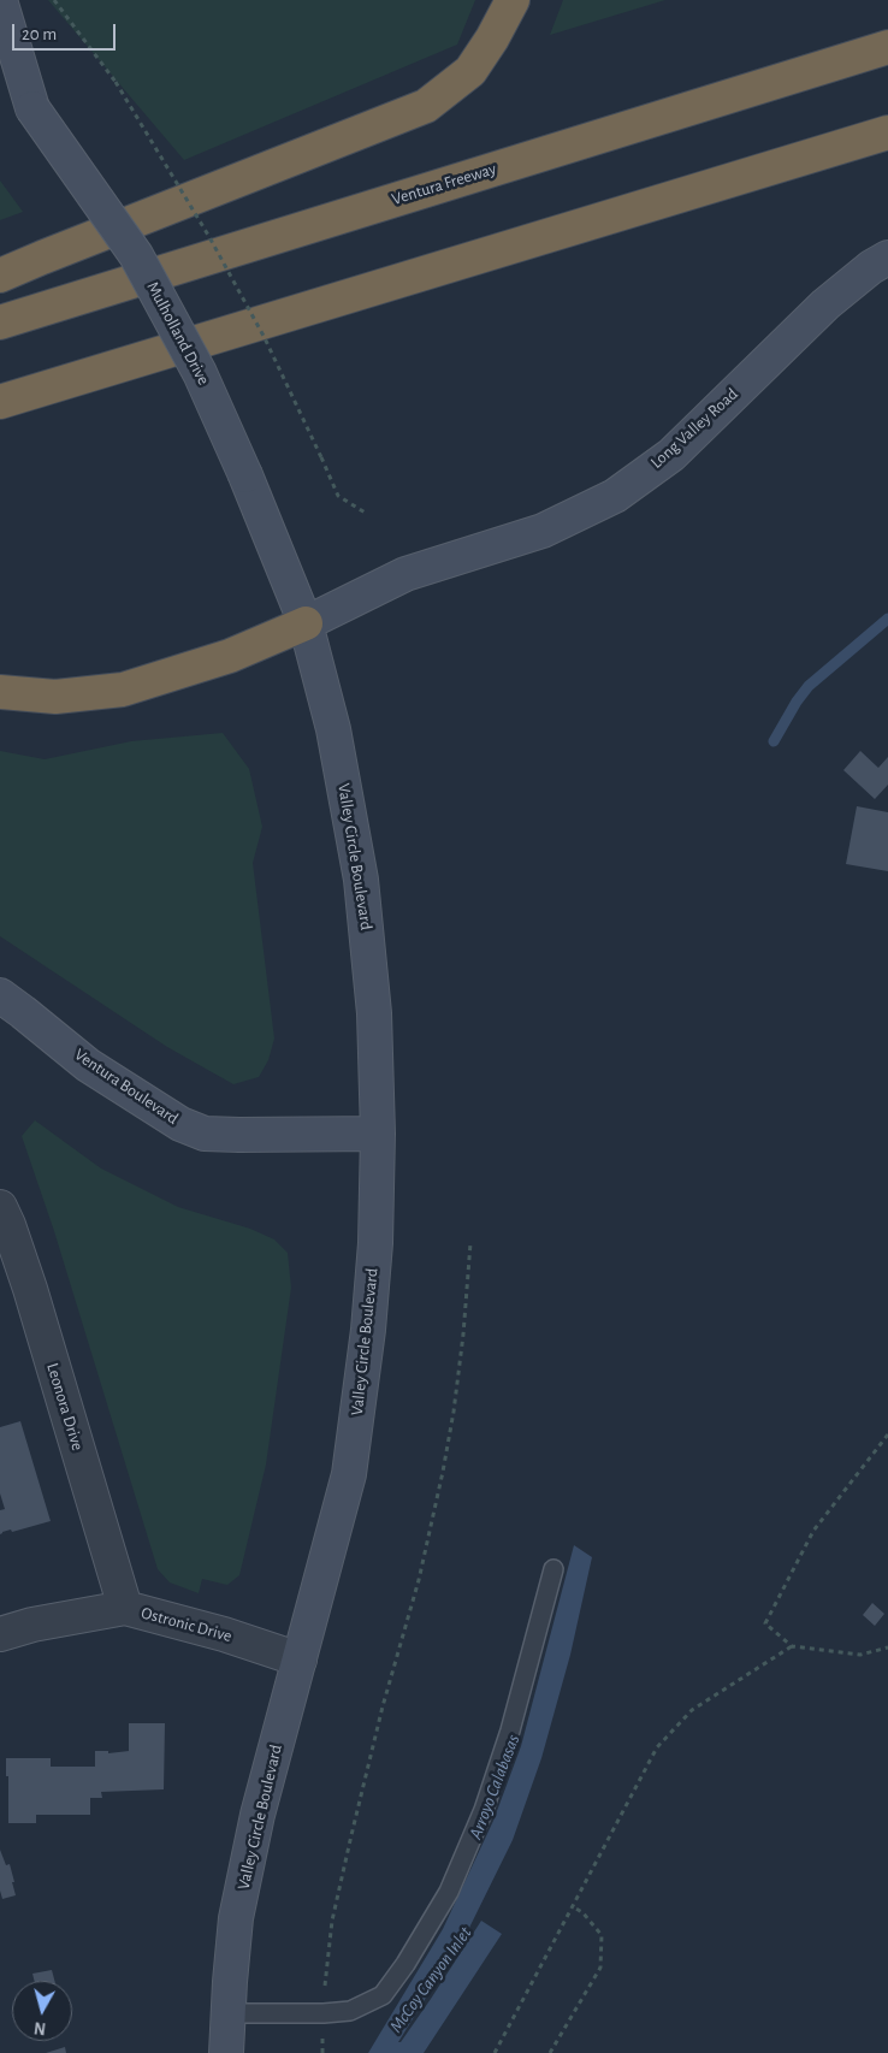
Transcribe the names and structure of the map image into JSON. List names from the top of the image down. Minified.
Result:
{"streets":{"highway":["Ventura Freeway"],"main road":["Mulholland Drive","Long Valley Road","Valley Circle Boulevard","Ventura Boulevard"],"street":["Leonora Drive","Ostronic Drive"]},"crossings":[["Mulholland Drive","Long Valley Road"],["Mulholland Drive","Valley Circle Boulevard"],["Long Valley Road","Valley Circle Boulevard"],["Valley Circle Boulevard","Ventura Boulevard"],["Valley Circle Boulevard","Ostronic Drive"],["Leonora Drive","Ostronic Drive"]],"water":["Arroyo Calabasas","McCoy Canyon Inlet"],"scale_bar":"20 m","north":"bottom"}
